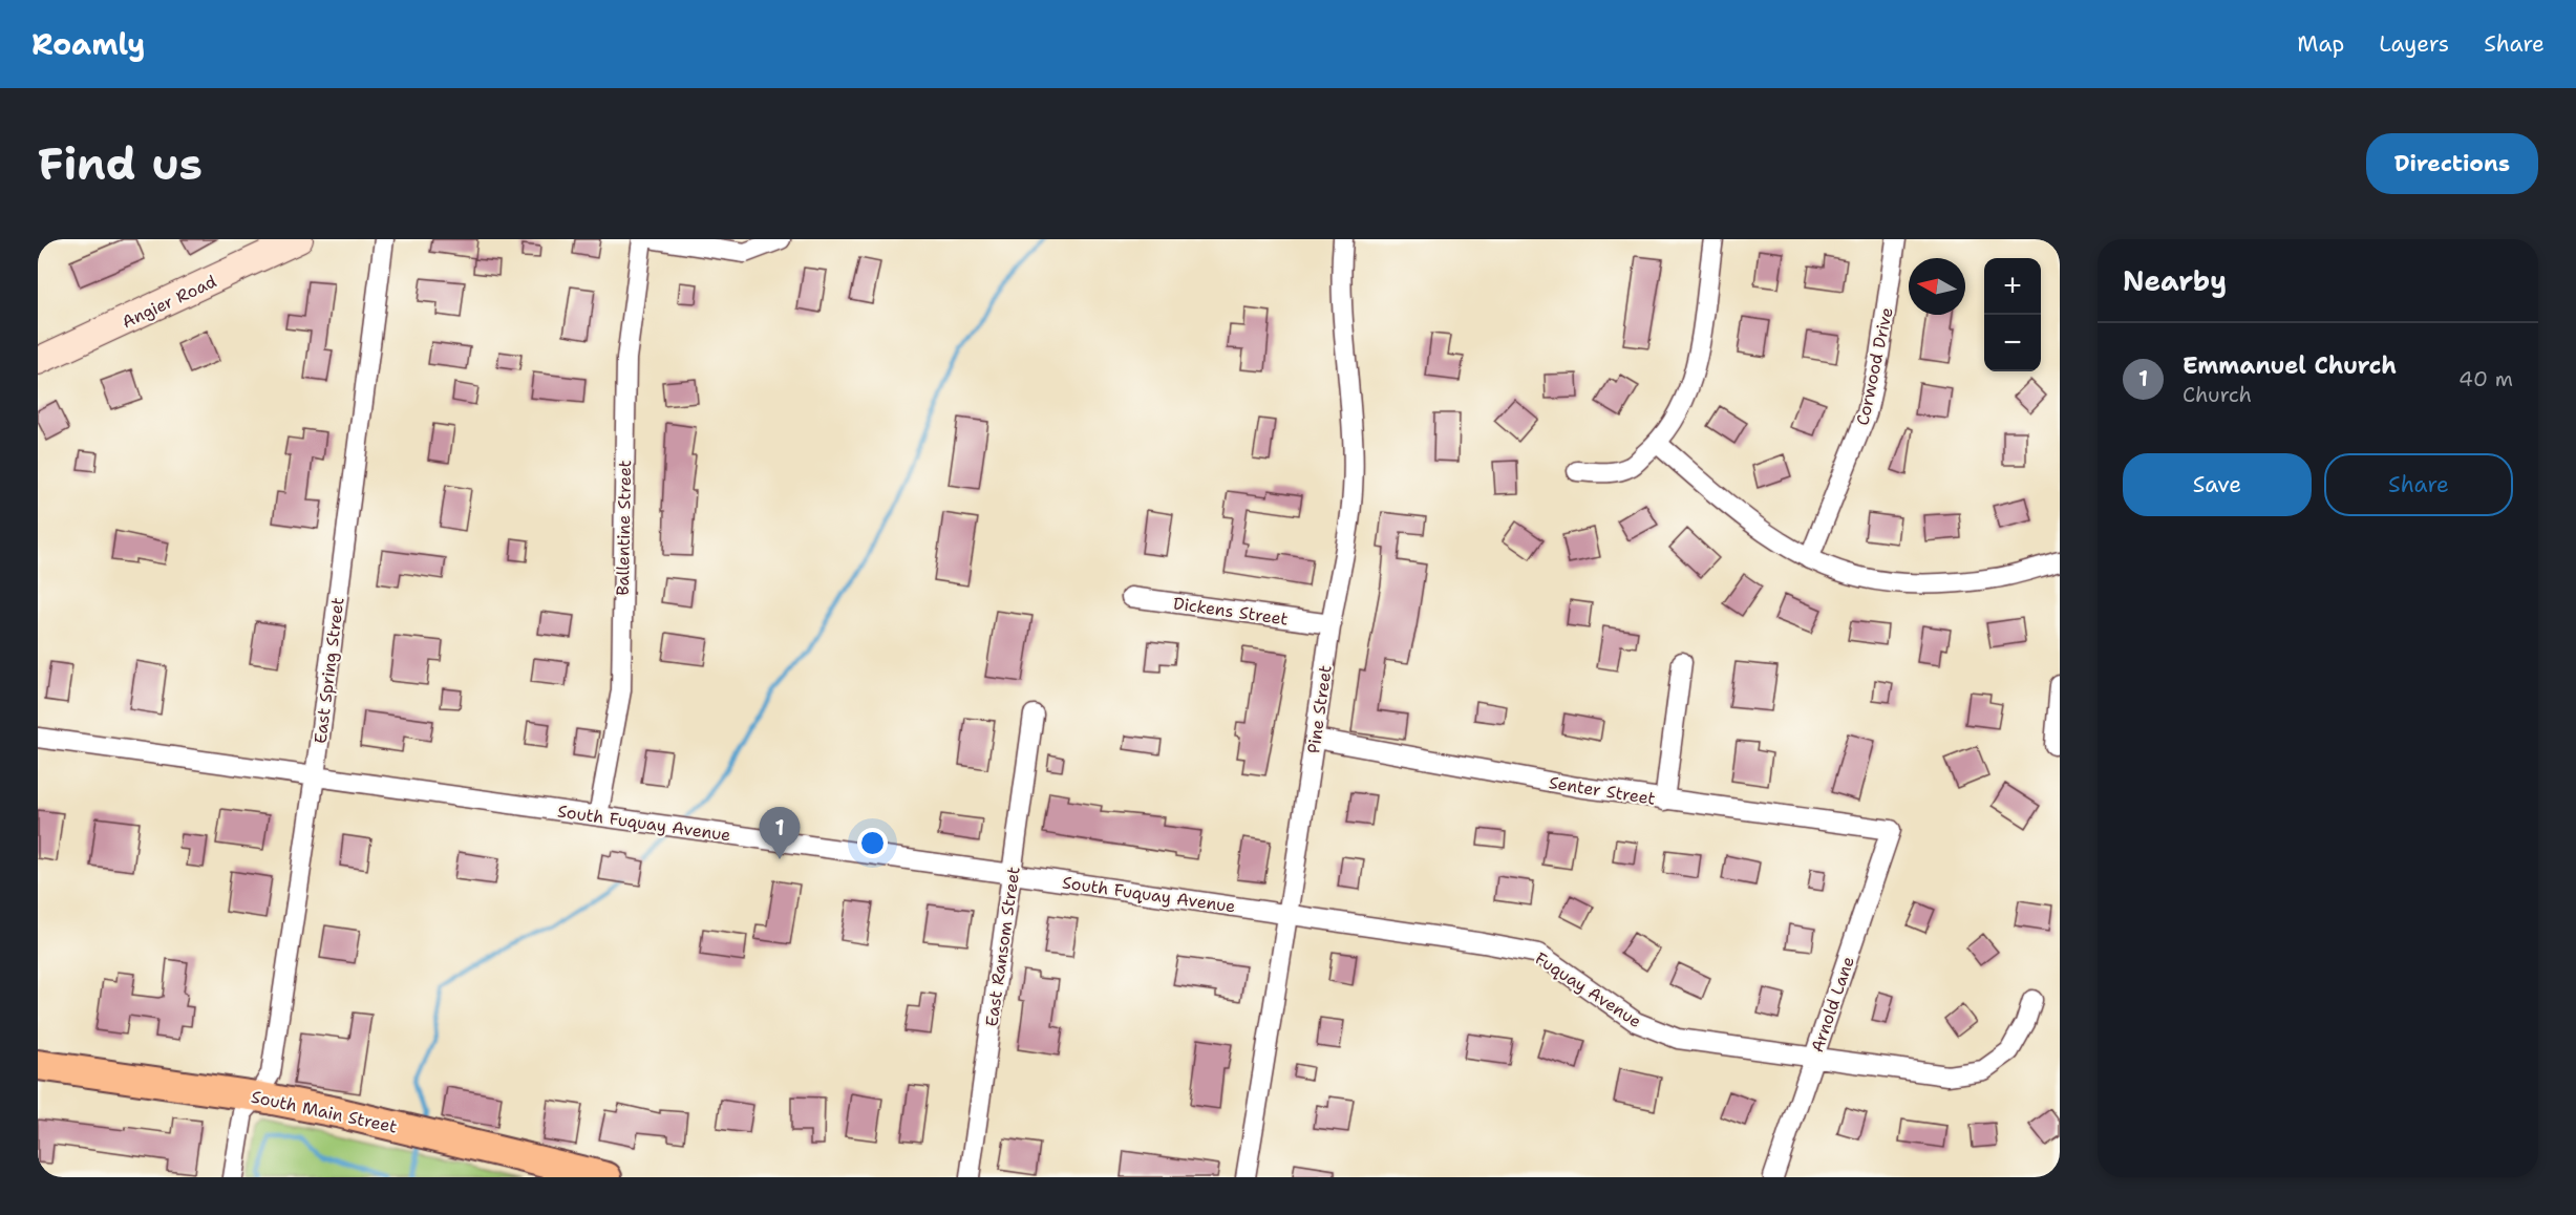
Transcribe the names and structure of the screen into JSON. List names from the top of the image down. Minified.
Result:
{"streets":{"main road":["South Main Street"],"street":["Angier Road","Corwood Drive","Ballentine Street","Dickens Street","East Spring Street","Pine Street","Senter Street","South Fuquay Avenue","East Ransom Street","Fuquay Avenue","Arnold Lane"]},"crossings":[["Ballentine Street","South Fuquay Avenue"],["Dickens Street","Pine Street"],["East Spring Street","South Fuquay Avenue"],["East Spring Street","South Main Street"],["Pine Street","Senter Street"],["Pine Street","South Fuquay Avenue"],["Pine Street","Fuquay Avenue"],["Senter Street","Arnold Lane"],["South Fuquay Avenue","East Ransom Street"],["South Fuquay Avenue","Fuquay Avenue"],["Fuquay Avenue","Arnold Lane"]],"north":"left","page":{"header":"Roamly","nav":["Map","Layers","Share"],"buttons":["Directions",["Save","Share"]],"title":"Find us","heading":"Nearby","map_buttons":["+","−"],"list":[{"mark":"1","name":"Emmanuel Church","note":"Church","value":"40 m"}],"pins":"1"}}
